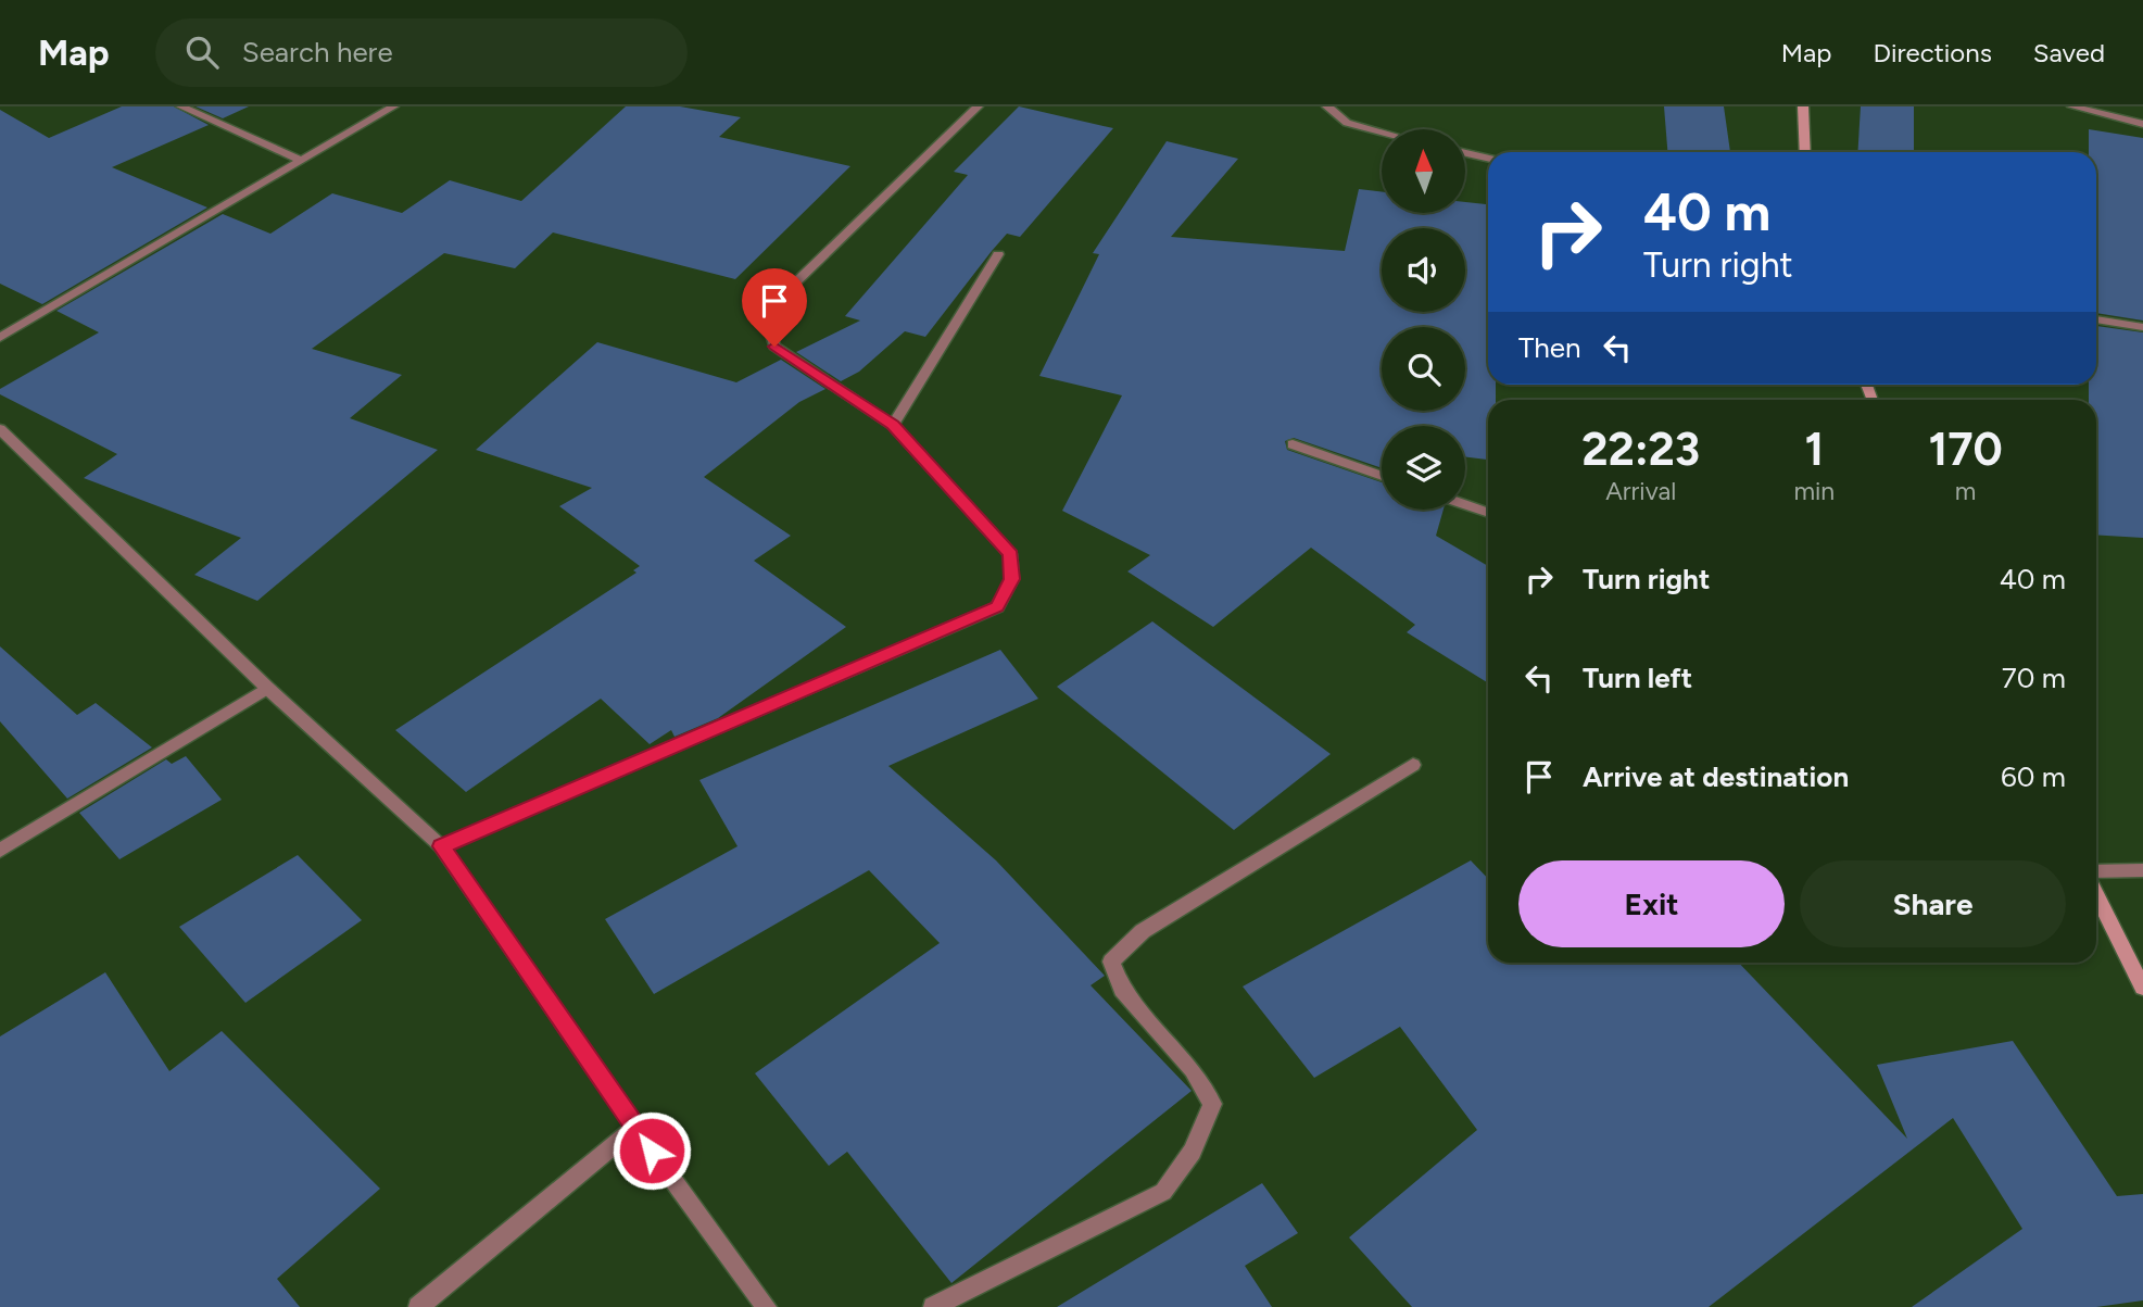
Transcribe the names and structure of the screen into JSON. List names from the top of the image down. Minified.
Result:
{"north":"top","page":{"header":"Map","search":"Search here","nav":["Map","Directions","Saved"],"turn":["40 m","Turn right"],"then":"Then","eta":["22:23","Arrival","1","min","170","m"],"list":[{"name":"Turn right","value":"40 m"},{"name":"Turn left","value":"70 m"},{"name":"Arrive at destination","value":"60 m"}],"buttons":["Exit","Share"]}}
